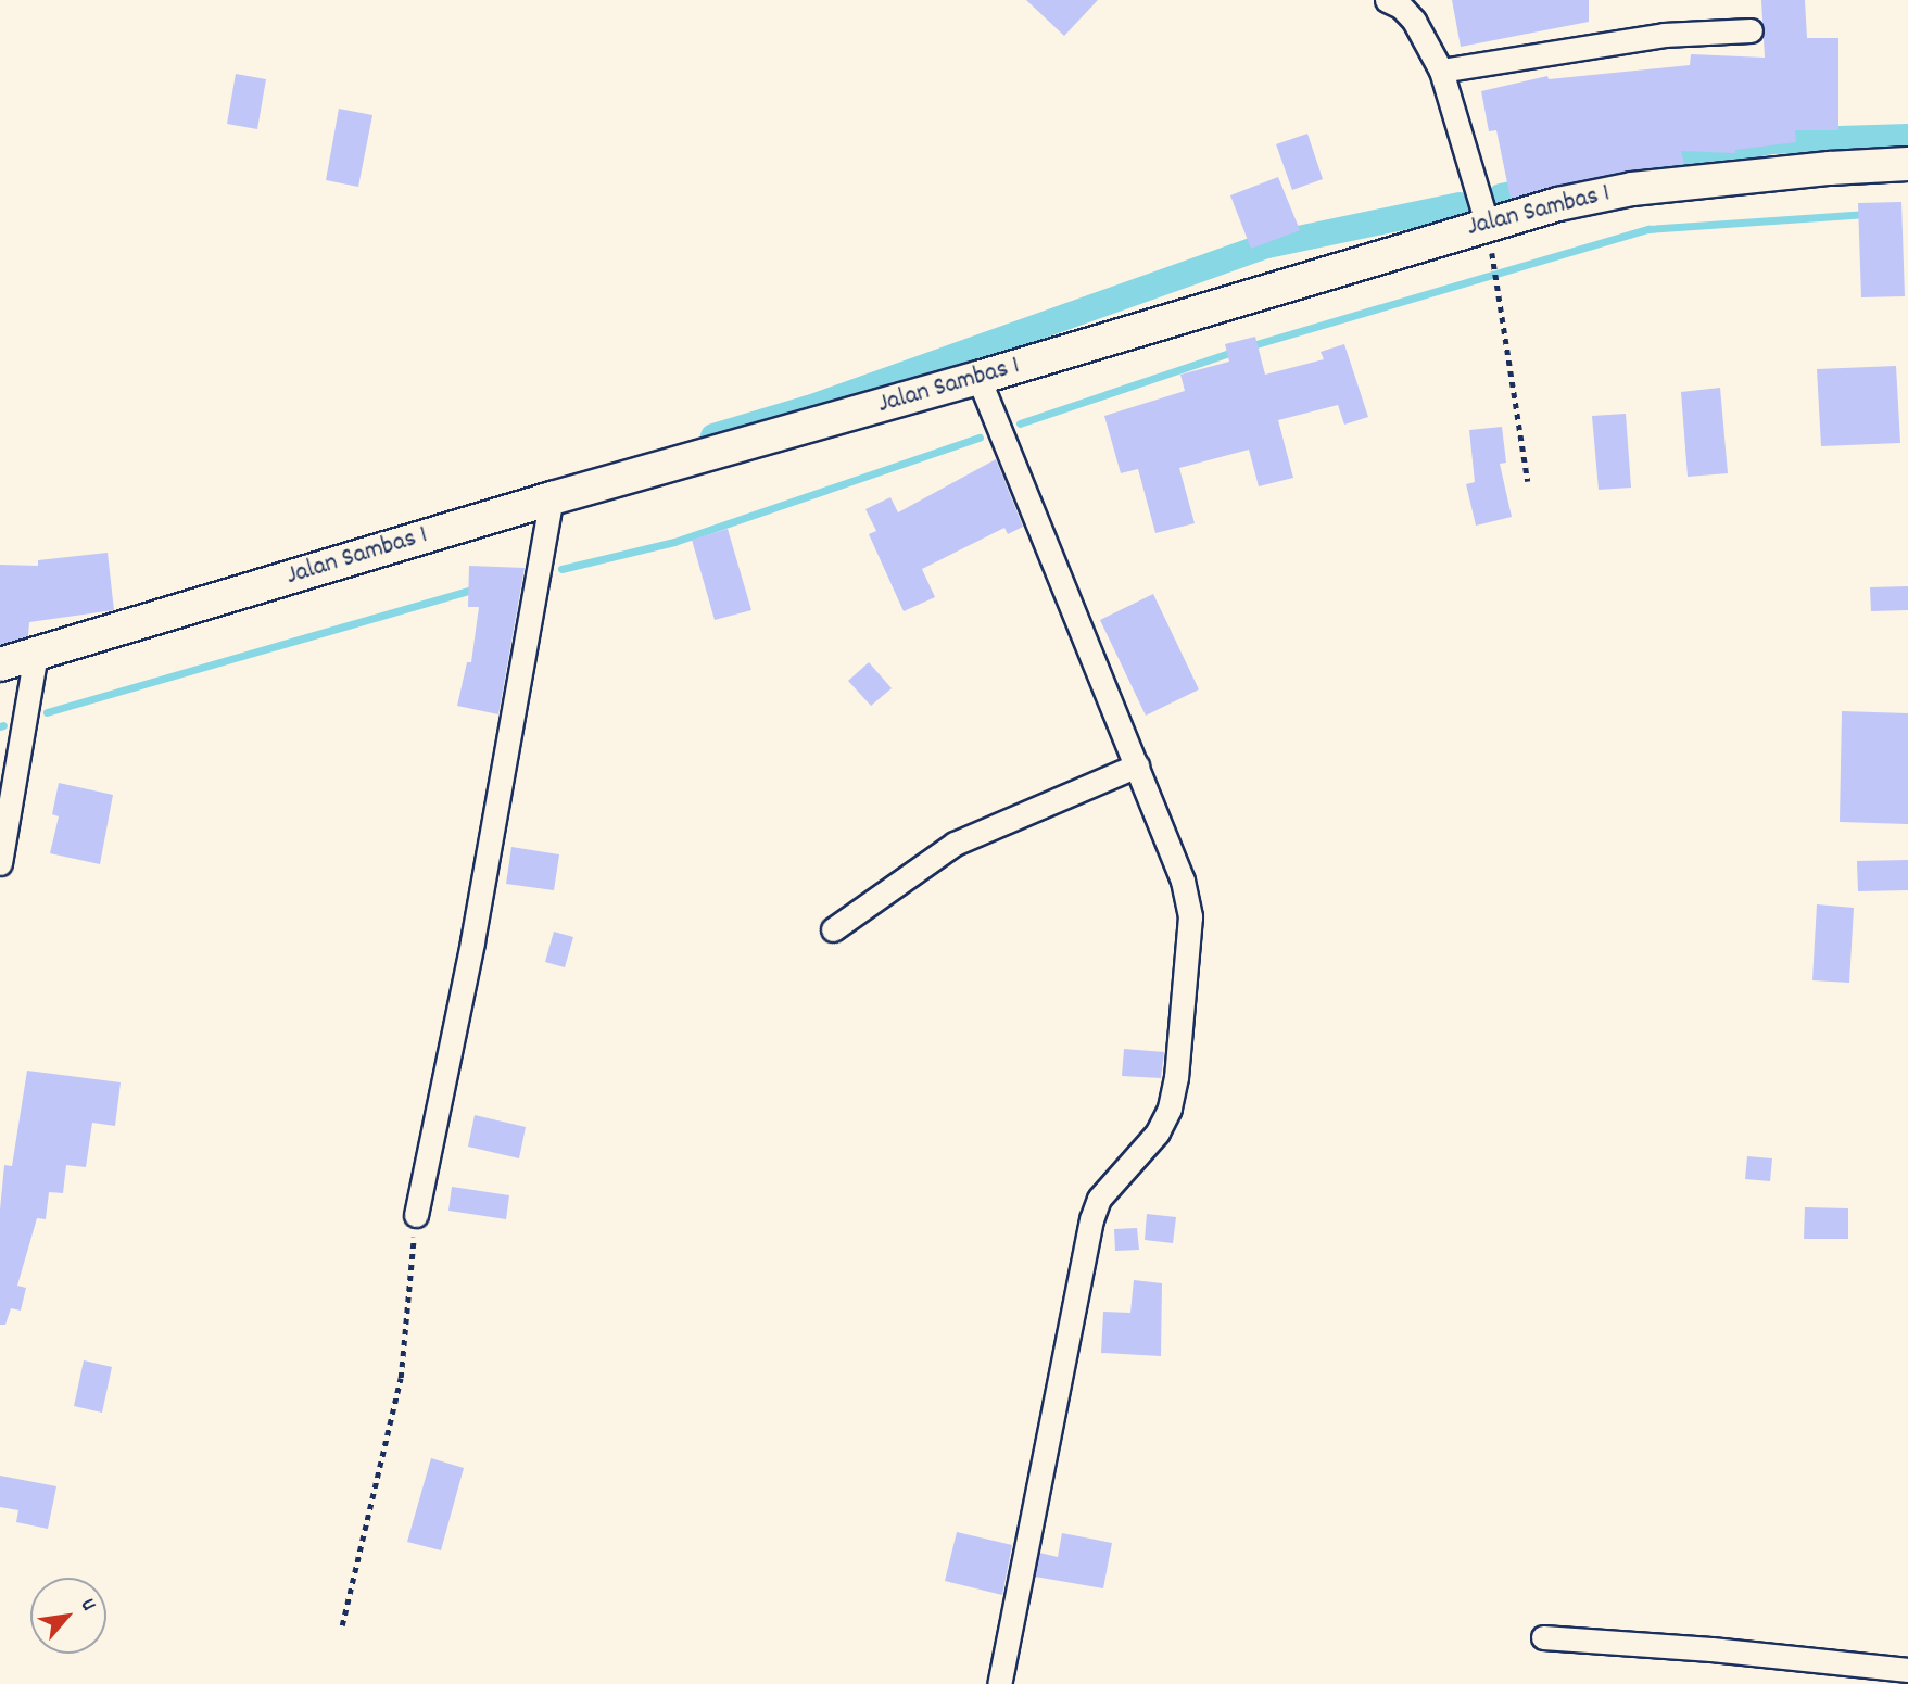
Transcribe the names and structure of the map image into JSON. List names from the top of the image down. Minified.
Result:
{"streets":{"street":["Jalan Sambas 1"]},"north":"top right"}
